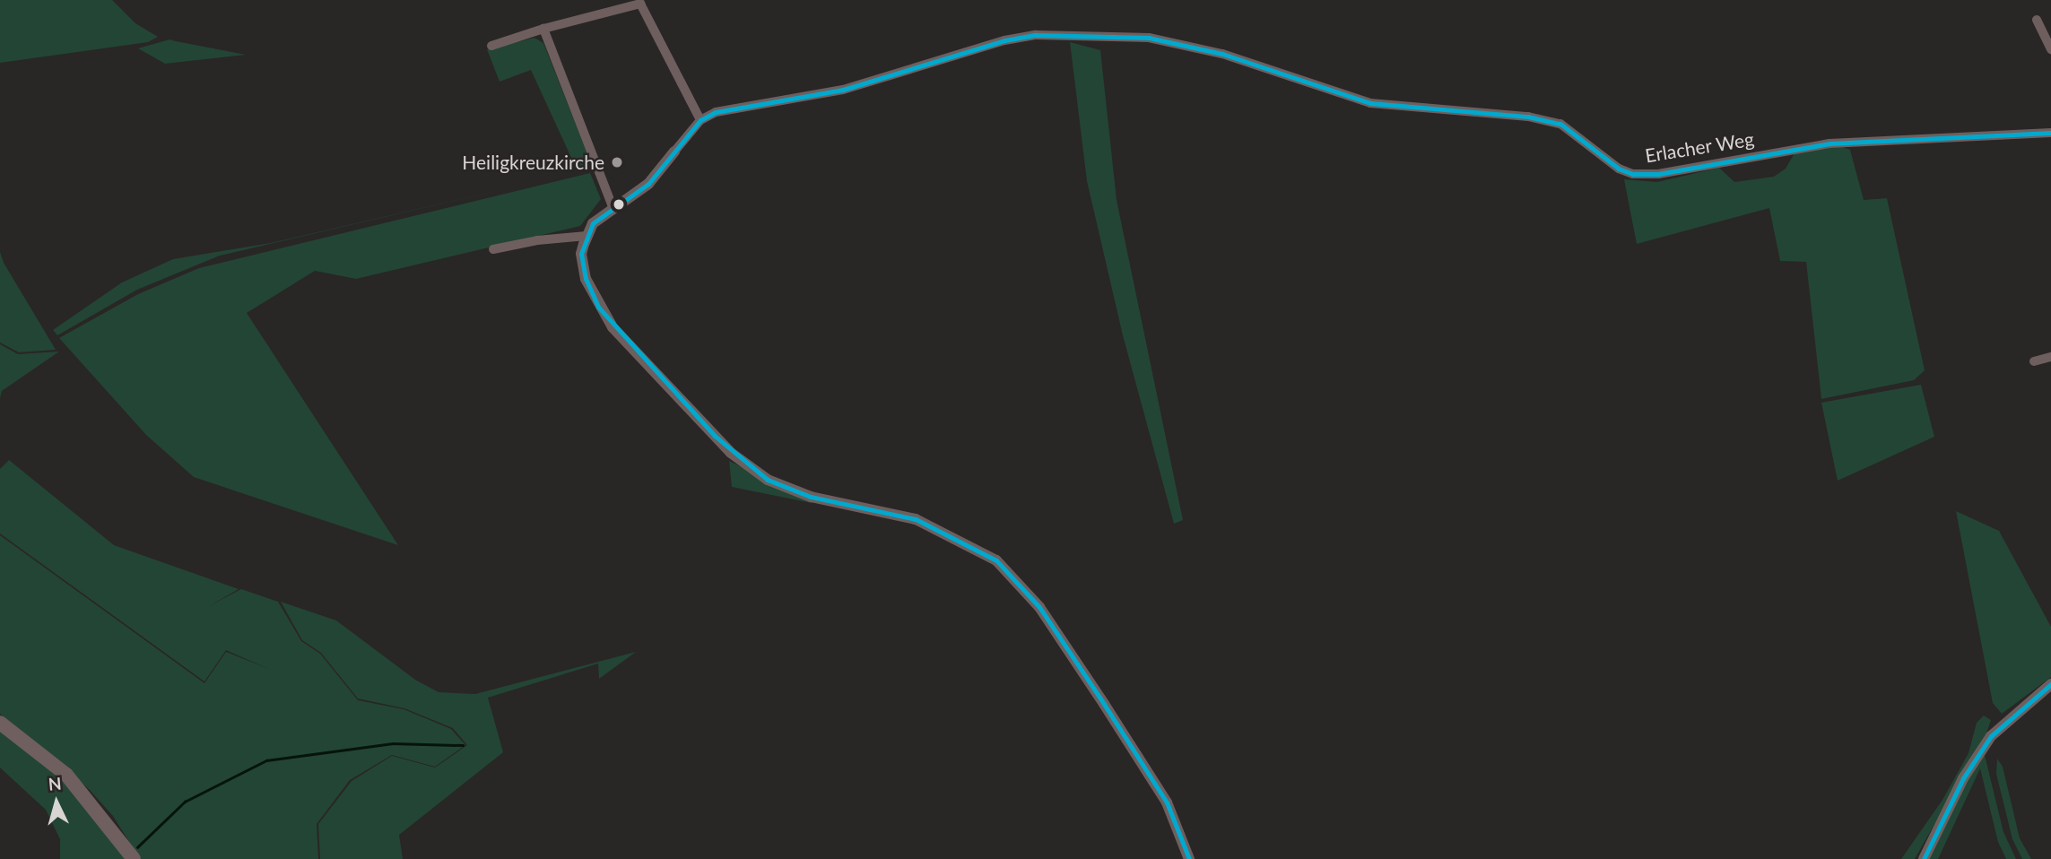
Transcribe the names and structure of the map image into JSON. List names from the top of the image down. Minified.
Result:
{"streets":{"street":["Erlacher Weg"]},"places":["Heiligkreuzkirche"],"north":"top"}
